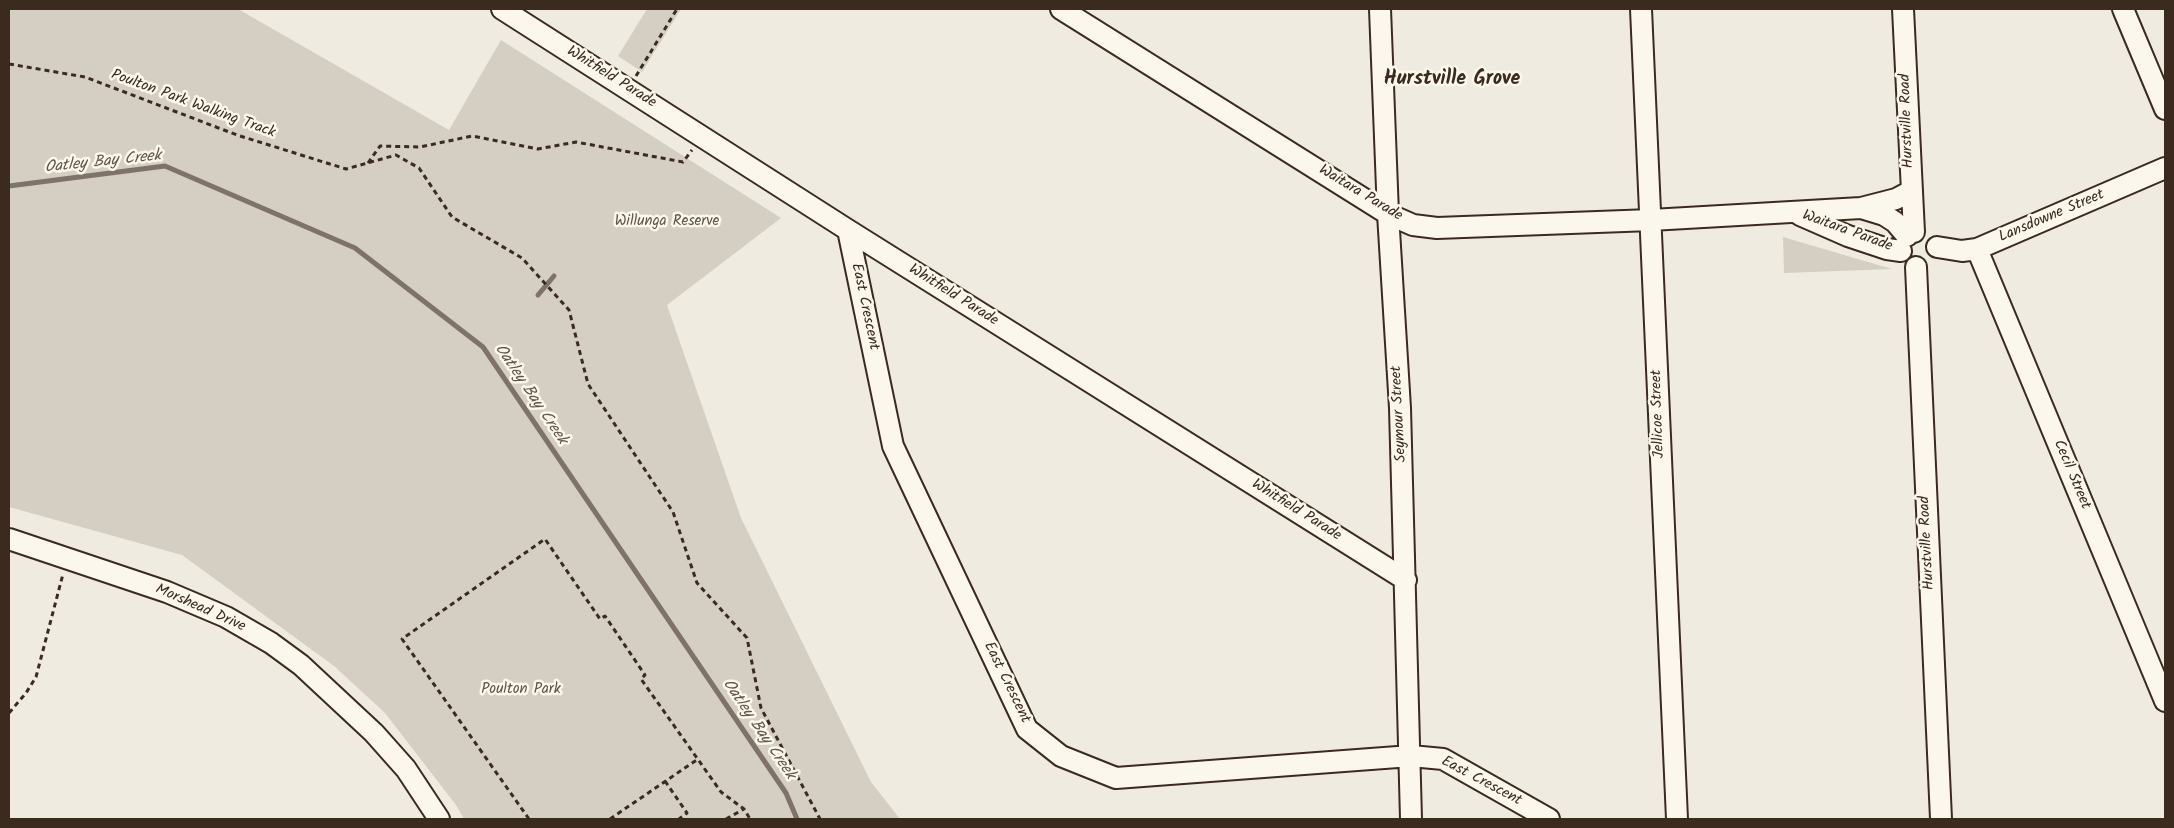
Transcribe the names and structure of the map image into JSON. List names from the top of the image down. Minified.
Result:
{"streets":{"street":["Whitfield Parade","Hurstville Road","Waitara Parade","Lansdowne Street","East Crescent","Seymour Street","Jellicoe Street","Cecil Street","Morshead Drive"],"path":["Poulton Park Walking Track"]},"crossings":[["Whitfield Parade","East Crescent"],["Whitfield Parade","Seymour Street"],["Hurstville Road","Waitara Parade"],["Hurstville Road","Lansdowne Street"],["Waitara Parade","Lansdowne Street"],["Waitara Parade","Seymour Street"],["Waitara Parade","Jellicoe Street"],["Lansdowne Street","Cecil Street"],["East Crescent","Seymour Street"]],"districts":["Hurstville Grove"],"water":["Oatley Bay Creek"],"parks":["Willunga Reserve","Poulton Park"]}
